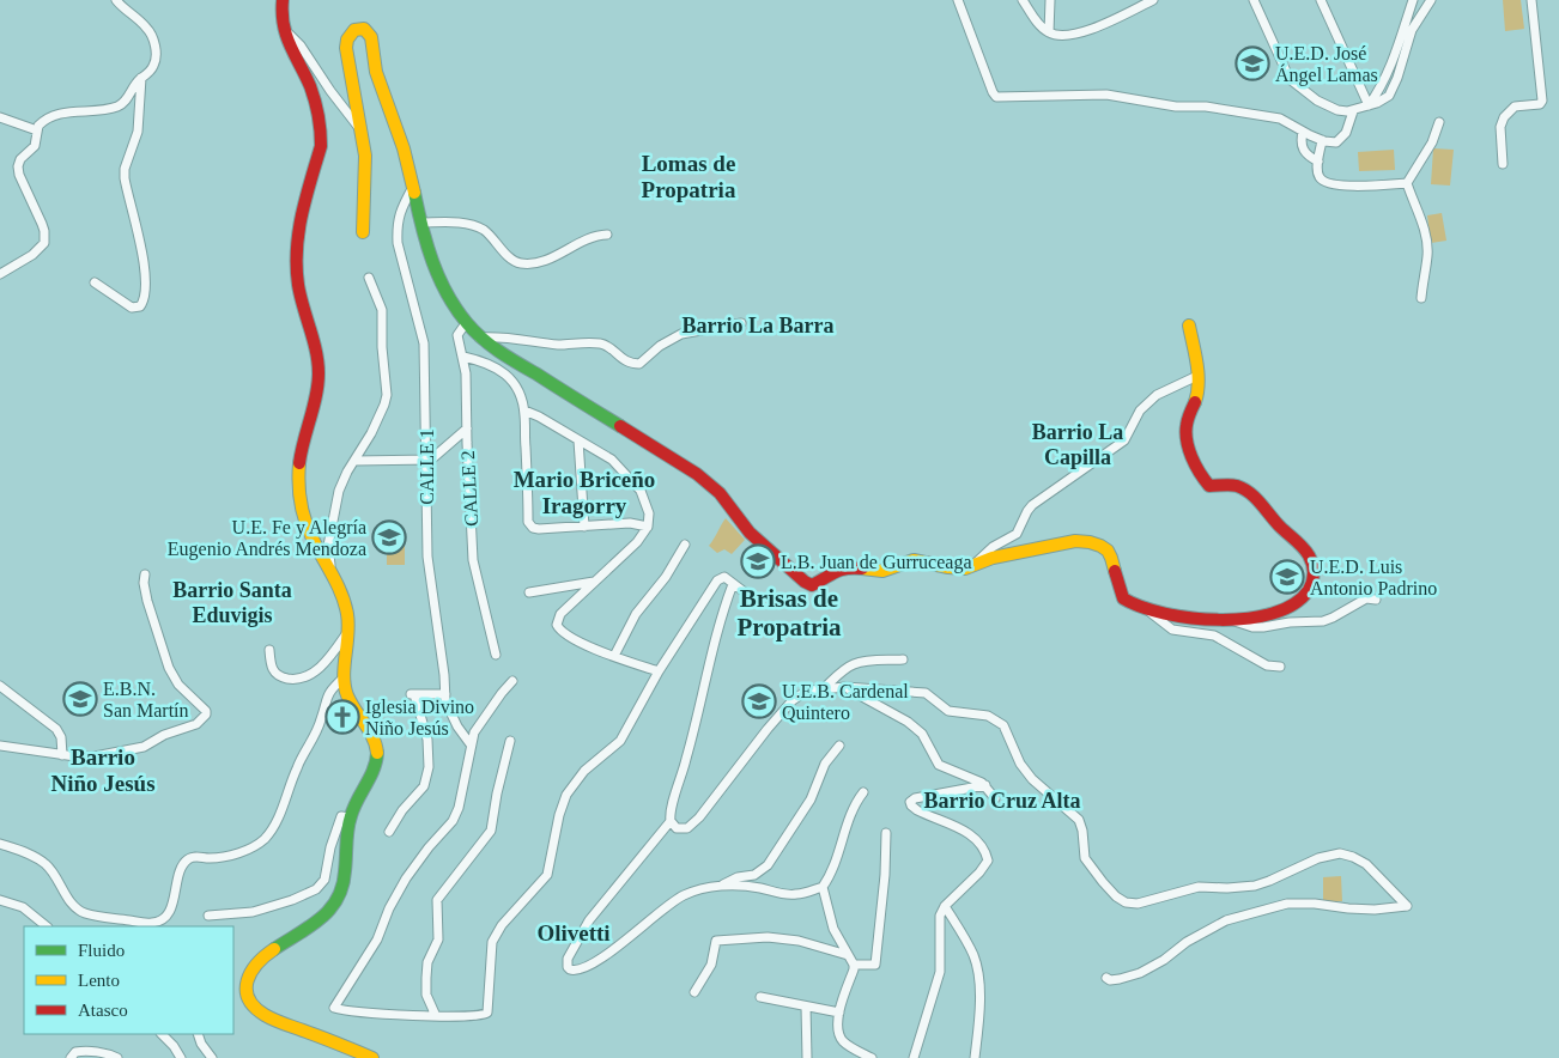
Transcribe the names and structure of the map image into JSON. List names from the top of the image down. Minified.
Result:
{"streets":{"street":["CALLE 1","CALLE 2"]},"districts":["Lomas de Propatria","Barrio La Barra","Barrio La Capilla","Mario Briceño Iragorry","Barrio Santa Eduvigis","Brisas de Propatria","Barrio Niño Jesús","Barrio Cruz Alta","Olivetti"],"places":{"school or university":["U.E.D. José Ángel Lamas","U.E. Fe y Alegría Eugenio Andrés Mendoza","L.B. Juan de Gurruceaga","U.E.D. Luis Antonio Padrino","E.B.N. San Martín","U.E.B. Cardenal Quintero"],"church":["Iglesia Divino Niño Jesús"]},"legend":["Fluido","Lento","Atasco"]}
